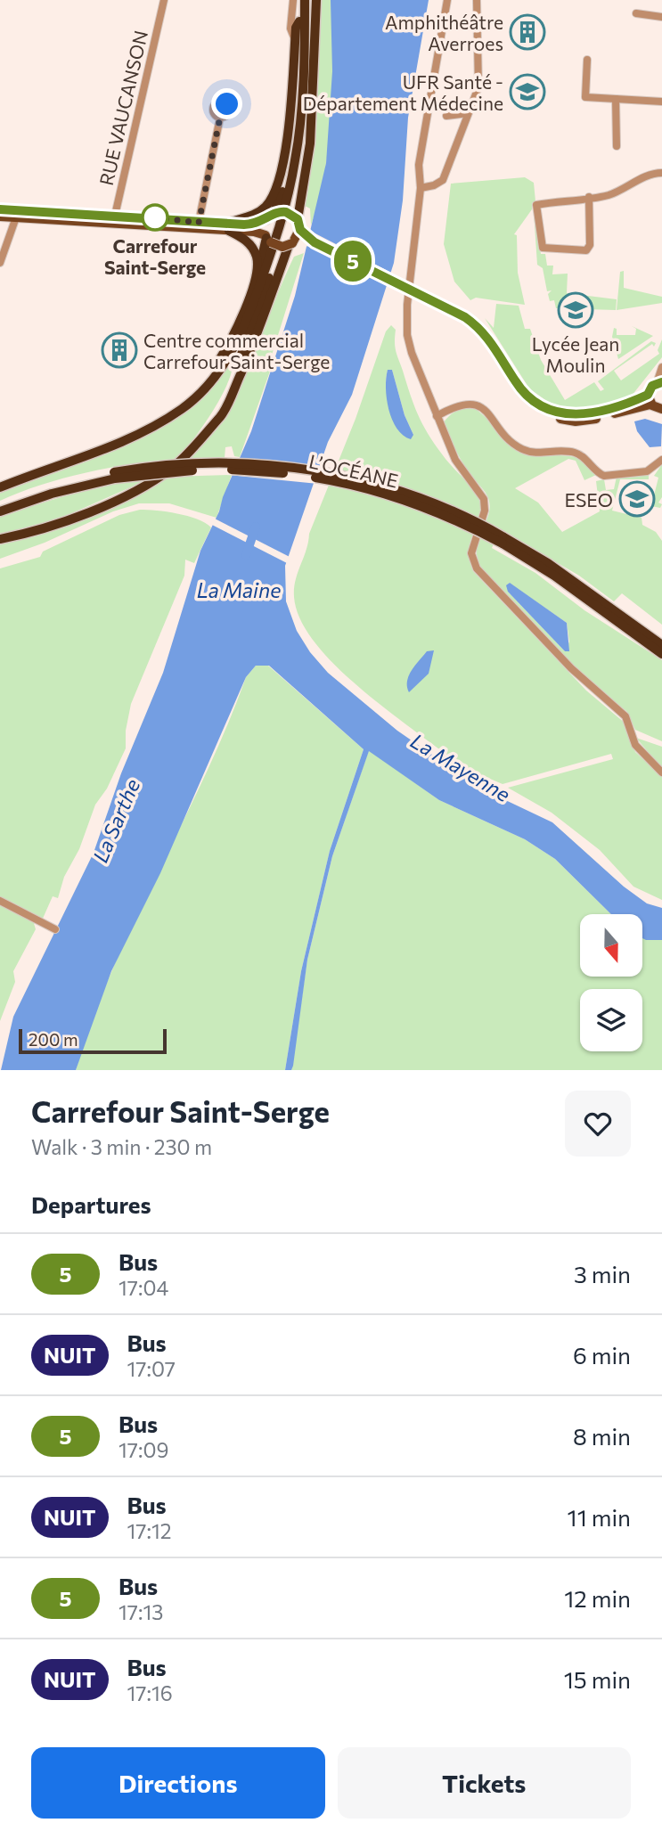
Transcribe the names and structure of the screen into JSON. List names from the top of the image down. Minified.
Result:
{"streets":{"highway":["L’OCÉANE"],"street":["RUE VAUCANSON"]},"water":["La Maine","La Mayenne","La Sarthe"],"places":{"building":["Amphithéâtre Averroes","Centre commercial Carrefour Saint-Serge"],"school or university":["UFR Santé - Département Médecine","Lycée Jean Moulin","ESEO"],"other":["Carrefour Saint-Serge"]},"lines":["bus line 5"],"scale_bar":"200 m","north":"bottom","page":{"on_map":"5","scale":"200 m","heading":[["Carrefour Saint-Serge","Walk · 3 min · 230 m"],"Departures"],"list":[{"mark":"5","name":"Bus","note":"17:04","value":"3 min"},{"mark":"NUIT","name":"Bus","note":"17:07","value":"6 min"},{"mark":"5","name":"Bus","note":"17:09","value":"8 min"},{"mark":"NUIT","name":"Bus","note":"17:12","value":"11 min"},{"mark":"5","name":"Bus","note":"17:13","value":"12 min"},{"mark":"NUIT","name":"Bus","note":"17:16","value":"15 min"}],"buttons":["Directions","Tickets"]}}
